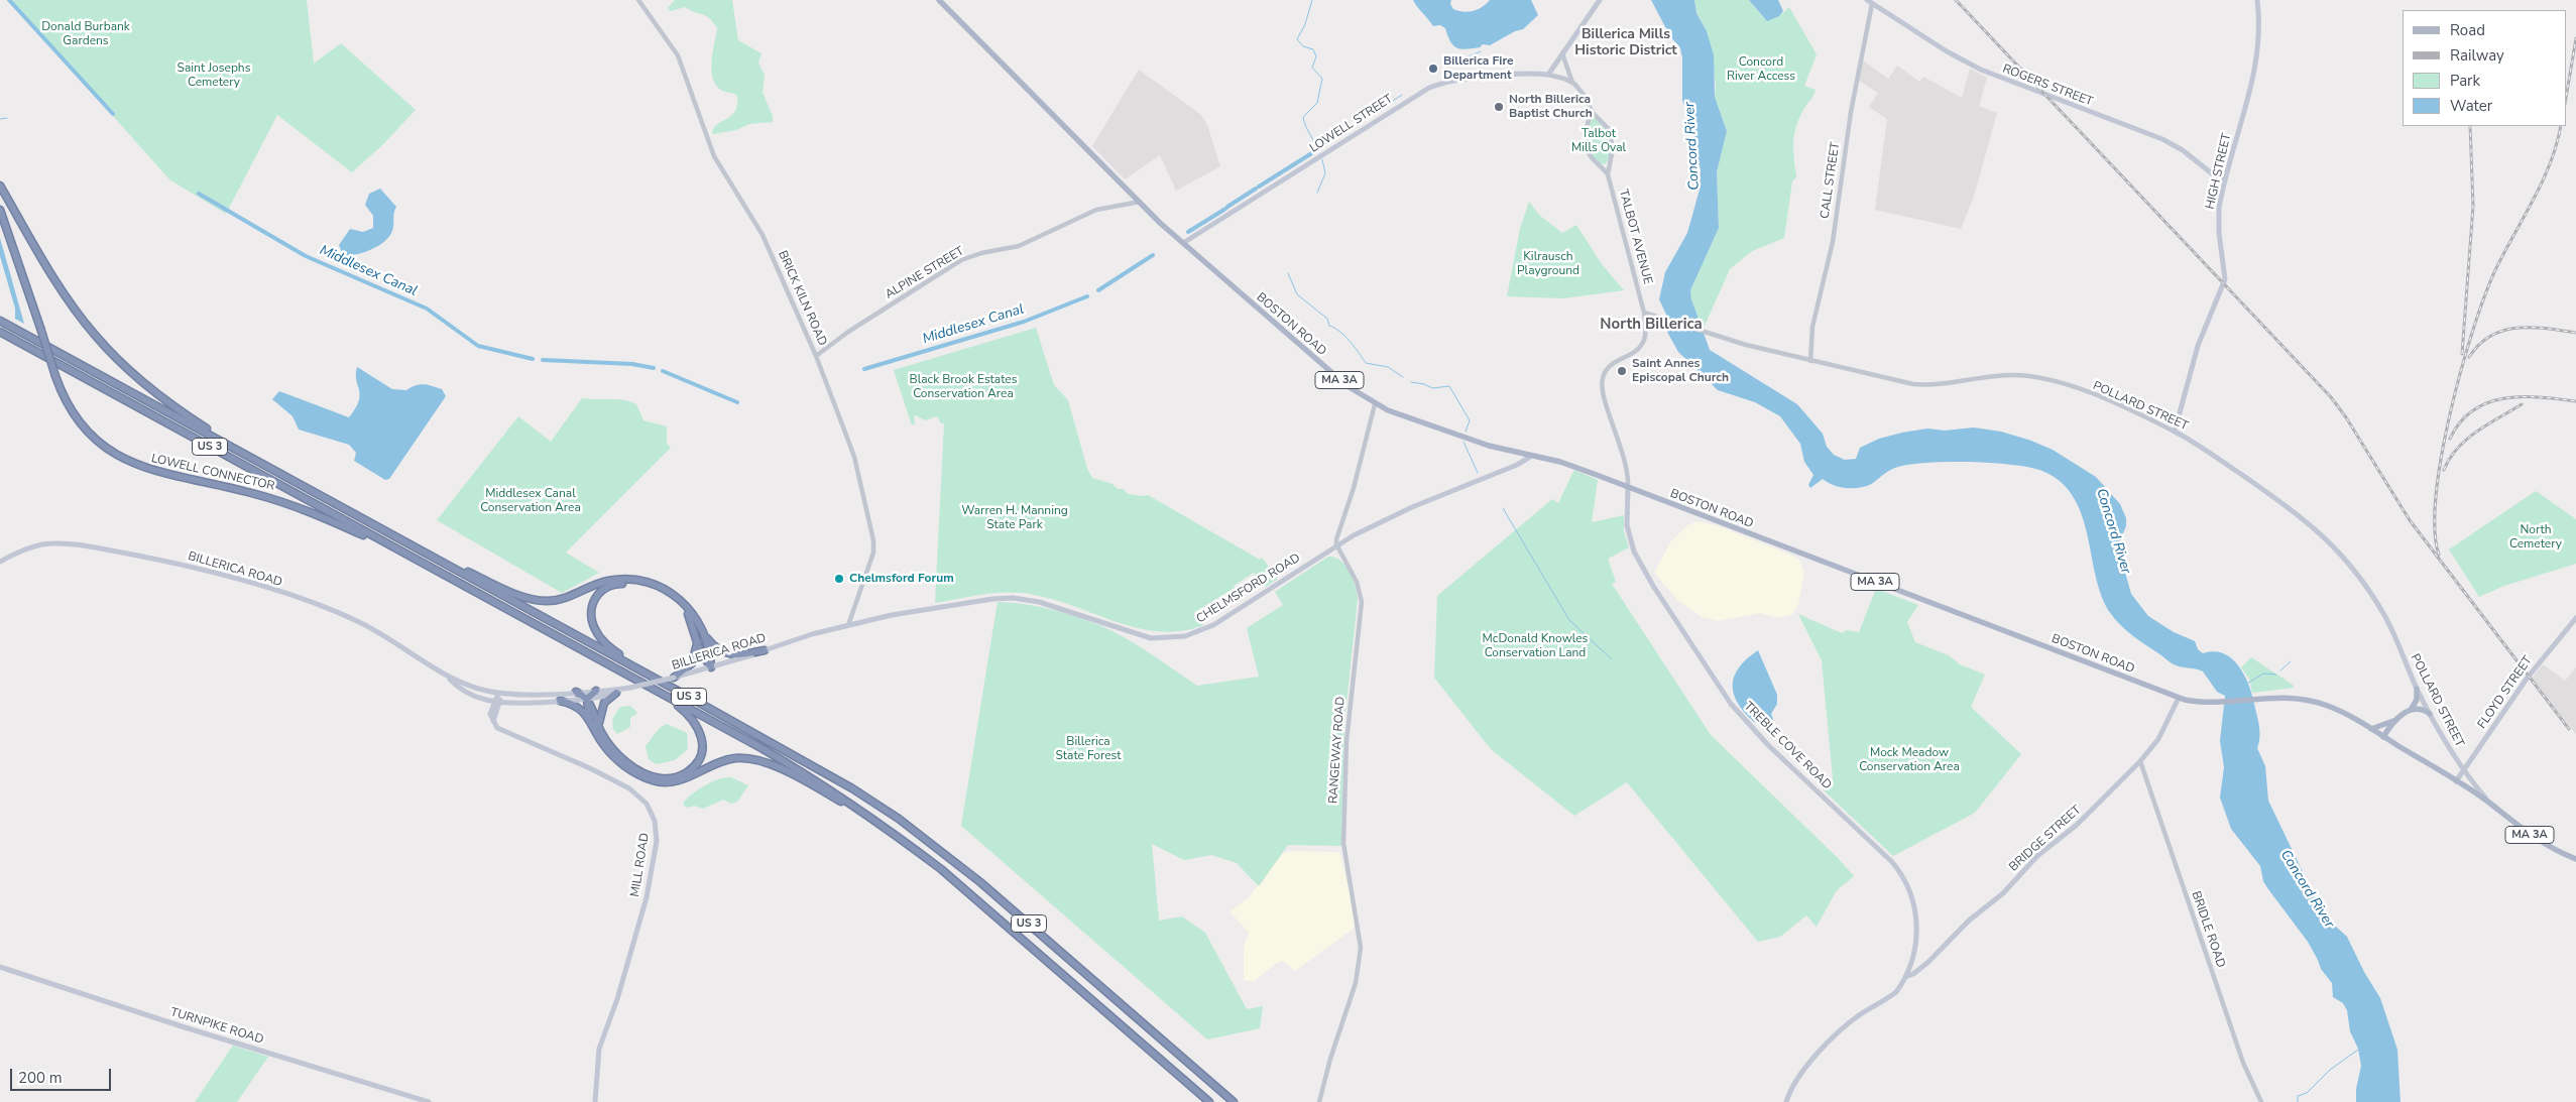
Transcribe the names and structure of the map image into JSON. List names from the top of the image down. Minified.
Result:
{"streets":{"highway":["US 3","LOWELL CONNECTOR"],"main road":["ROGERS STREET","LOWELL STREET","HIGH STREET","BOSTON ROAD","MA 3A","POLLARD STREET","BILLERICA ROAD","CHELMSFORD ROAD","FLOYD STREET","TREBLE COVE ROAD","BRIDGE STREET","MILL ROAD","TURNPIKE ROAD"],"street":["CALL STREET","TALBOT AVENUE","ALPINE STREET","BRICK KILN ROAD","RANGEWAY ROAD","BRIDLE ROAD"]},"crossings":[["ROGERS STREET","HIGH STREET"],["ROGERS STREET","CALL STREET"],["LOWELL STREET","BOSTON ROAD"],["HIGH STREET","POLLARD STREET"],["CALL STREET","POLLARD STREET"],["TALBOT AVENUE","POLLARD STREET"],["TALBOT AVENUE","TREBLE COVE ROAD"],["ALPINE STREET","BRICK KILN ROAD"],["ALPINE STREET","BOSTON ROAD"],["BRICK KILN ROAD","CHELMSFORD ROAD"],["BOSTON ROAD","POLLARD STREET"],["BOSTON ROAD","CHELMSFORD ROAD"],["BOSTON ROAD","FLOYD STREET"],["BOSTON ROAD","TREBLE COVE ROAD"],["BOSTON ROAD","BRIDGE STREET"],["POLLARD STREET","FLOYD STREET"],["POLLARD STREET","TREBLE COVE ROAD"],["US 3","LOWELL CONNECTOR"],["BILLERICA ROAD","CHELMSFORD ROAD"],["BILLERICA ROAD","MILL ROAD"],["CHELMSFORD ROAD","RANGEWAY ROAD"],["TREBLE COVE ROAD","BRIDGE STREET"],["BRIDGE STREET","BRIDLE ROAD"]],"districts":["Billerica Mills Historic District","North Billerica"],"water":["Concord River","Middlesex Canal"],"parks":["Donald Burbank Gardens","Concord River Access","Saint Josephs Cemetery","Talbot Mills Oval","Kilrausch Playground","Black Brook Estates Conservation Area","Middlesex Canal Conservation Area","Warren H. Manning State Park","North Cemetery","McDonald Knowles Conservation Land","Billerica State Forest","Mock Meadow Conservation Area"],"places":["Billerica Fire Department","North Billerica Baptist Church","Saint Annes Episcopal Church","Chelmsford Forum"],"legend":["Road","Railway","Park","Water"],"scale_bar":"200 m"}
